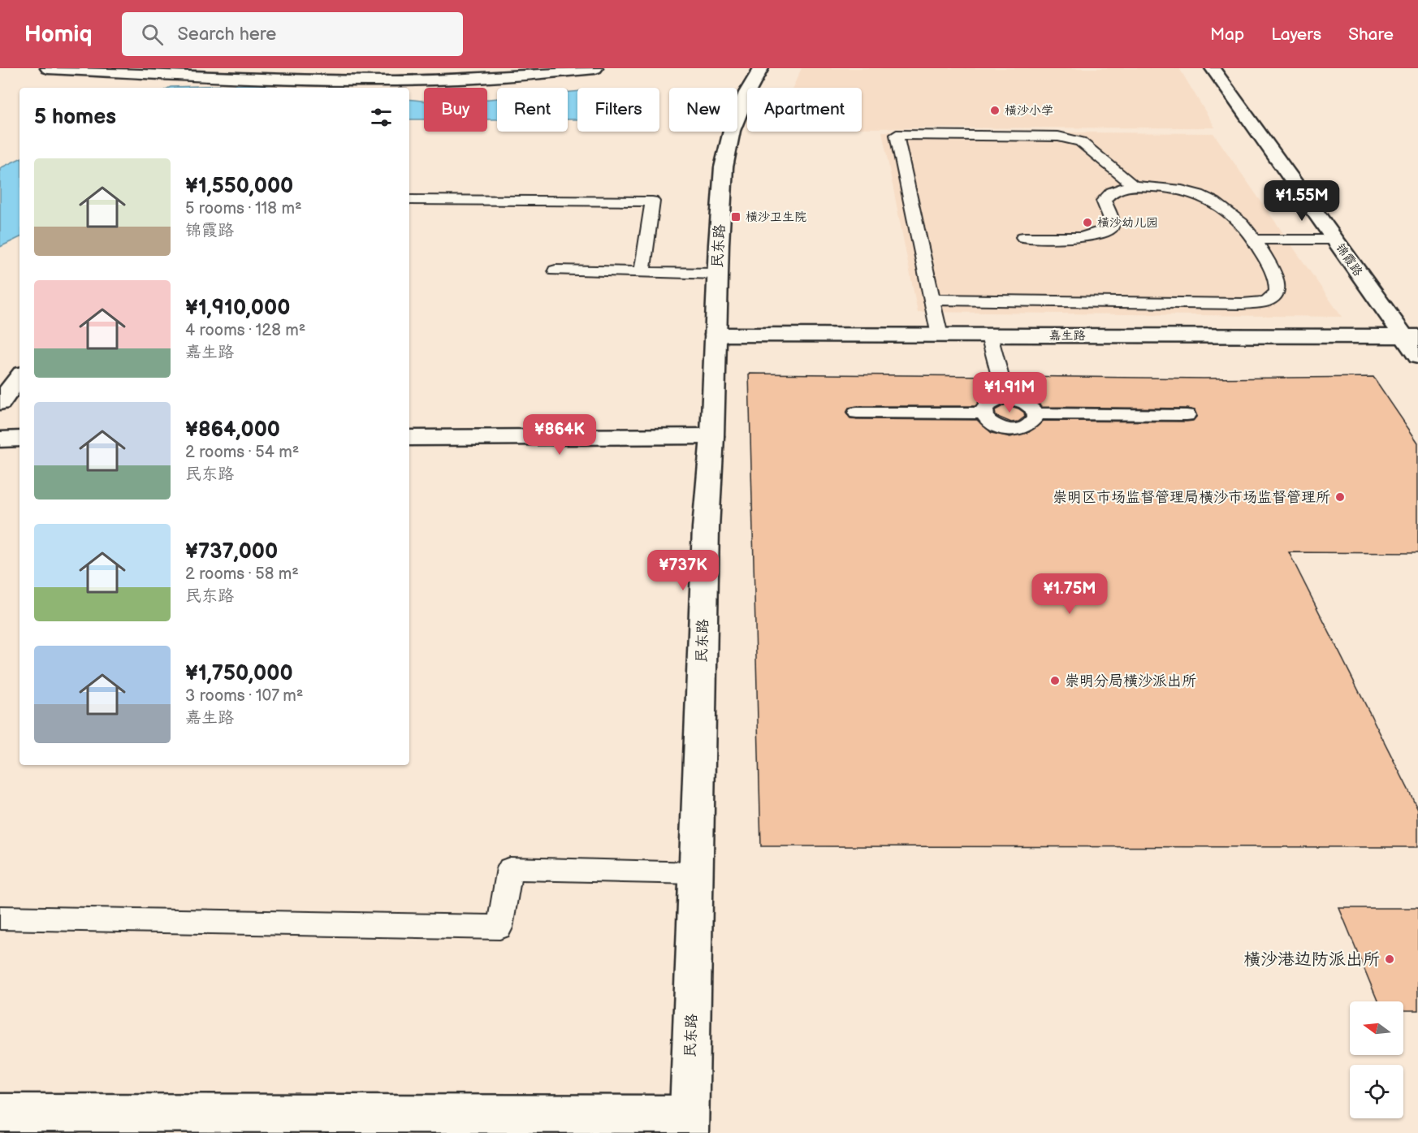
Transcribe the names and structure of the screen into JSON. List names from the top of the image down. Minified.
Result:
{"streets":{"street":["民东路","锦霞路","嘉生路"]},"crossings":[["民东路","嘉生路"],["锦霞路","嘉生路"]],"places":{"other":["横沙小学","横沙幼儿园","崇明区市场监督管理局横沙市场监督管理所","崇明分局横沙派出所","横沙港边防派出所"],"transit":["横沙卫生院"]},"north":"left","page":{"header":"Homiq","search":"Search here","nav":["Map","Layers","Share"],"chip":["Buy","Rent","Filters","New","Apartment"],"heading":"5 homes","list":[{"name":"¥1,550,000","note":"5 rooms · 118 m² · 锦霞路"},{"name":"¥1,910,000","note":"4 rooms · 128 m² · 嘉生路"},{"name":"¥864,000","note":"2 rooms · 54 m² · 民东路"},{"name":"¥737,000","note":"2 rooms · 58 m² · 民东路"},{"name":"¥1,750,000","note":"3 rooms · 107 m² · 嘉生路"}],"price":["¥1.55M","¥1.91M","¥864K","¥737K","¥1.75M"]}}
